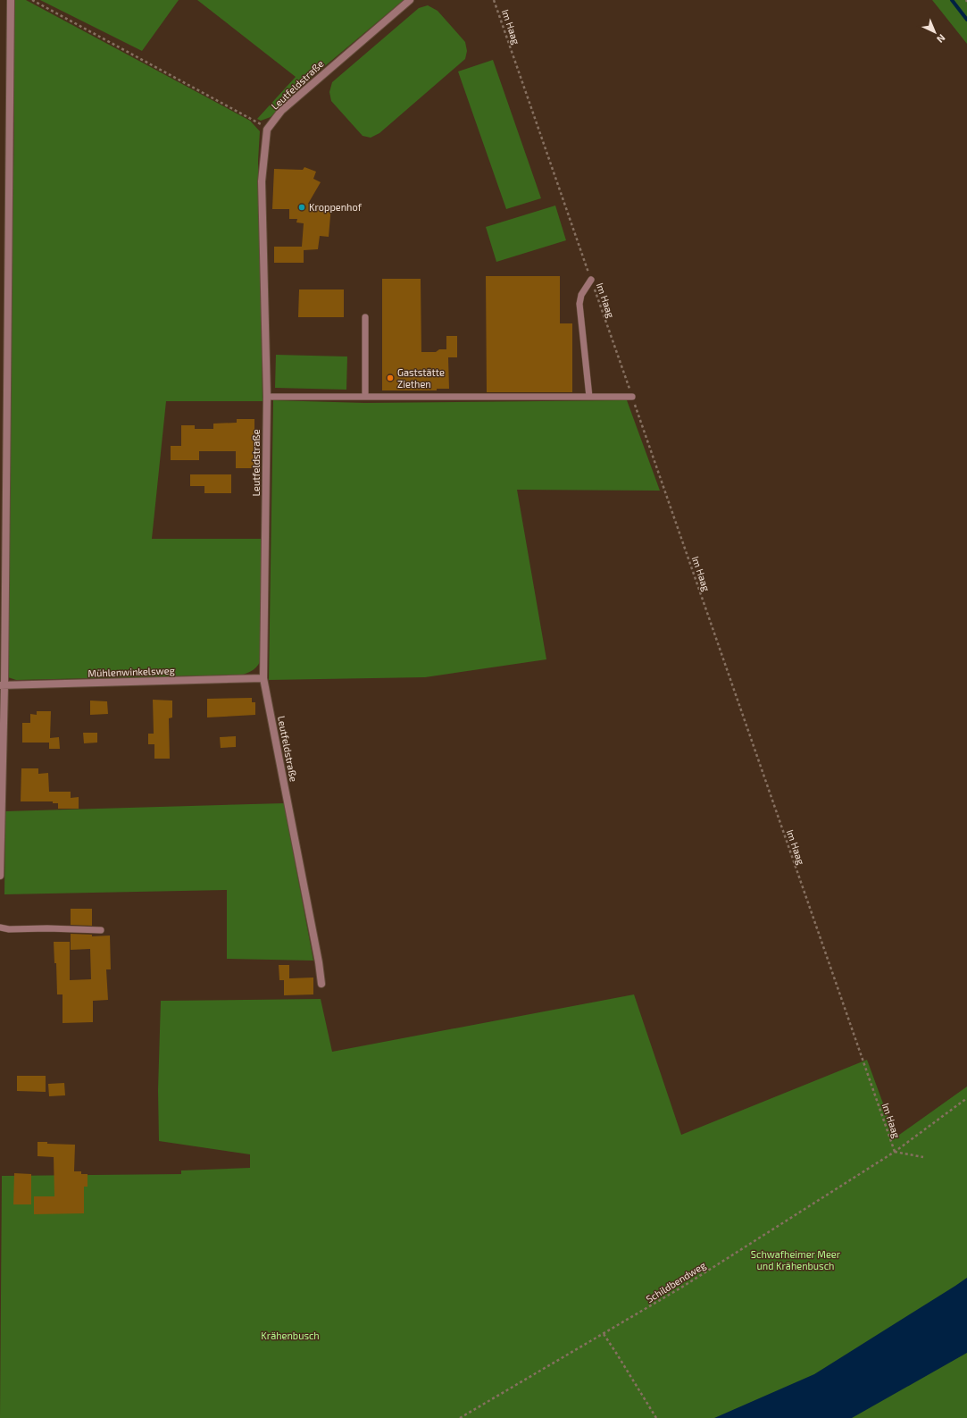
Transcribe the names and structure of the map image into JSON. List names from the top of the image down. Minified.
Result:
{"streets":{"street":["Leutfeldstraße","Mühlenwinkelsweg"],"path":["Im Haag","Schildbendweg"]},"crossings":[["Im Haag","Schildbendweg"],["Leutfeldstraße","Mühlenwinkelsweg"]],"parks":["Schwafheimer Meer und Krähenbusch","Krähenbusch"],"places":["Kroppenhof","Gaststätte Ziethen"],"north":"bottom right"}
